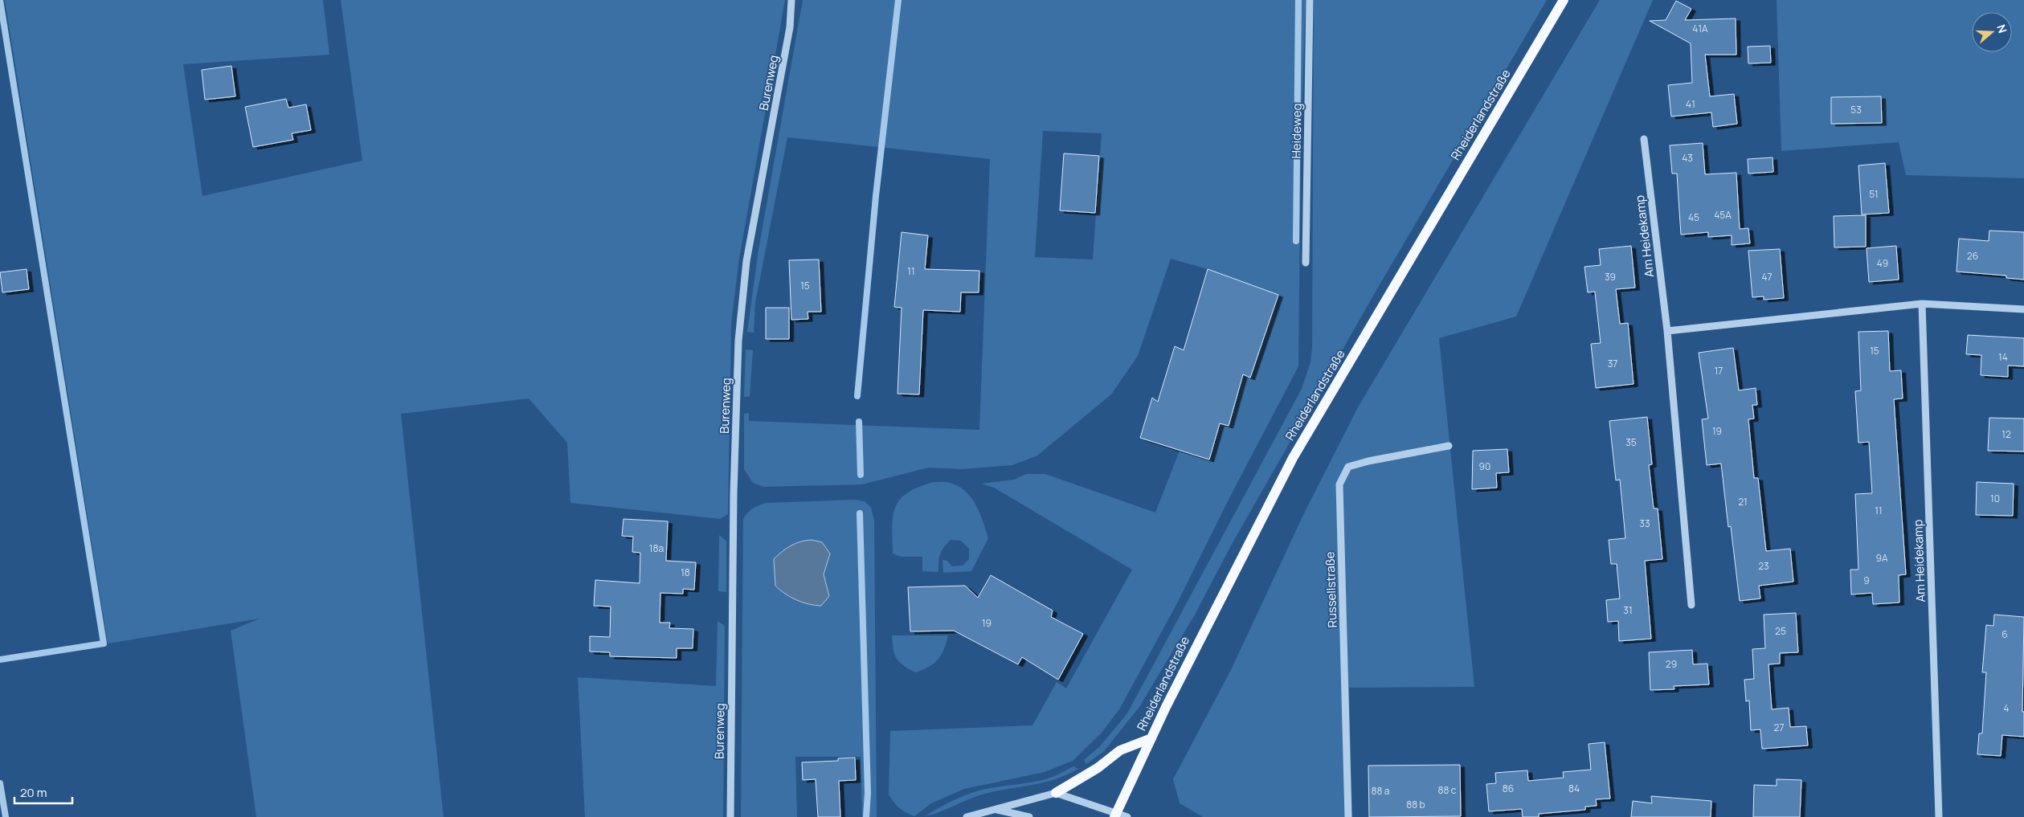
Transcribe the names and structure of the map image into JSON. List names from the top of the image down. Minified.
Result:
{"streets":{"main road":["Rheiderlandstraße"],"street":["Burenweg","Heideweg","Am Heidekamp","Russellstraße"]},"house_numbers":["41A","41","53","43","51","45A","45","26","49","11","39","47","15","15","14","37","17","19","12","35","90","10","21","11","33","18a","9A","23","18","9","31","19","25","6","29","4","27","86","84","88 c","88 a","88 b"],"scale_bar":"20 m","north":"right"}
